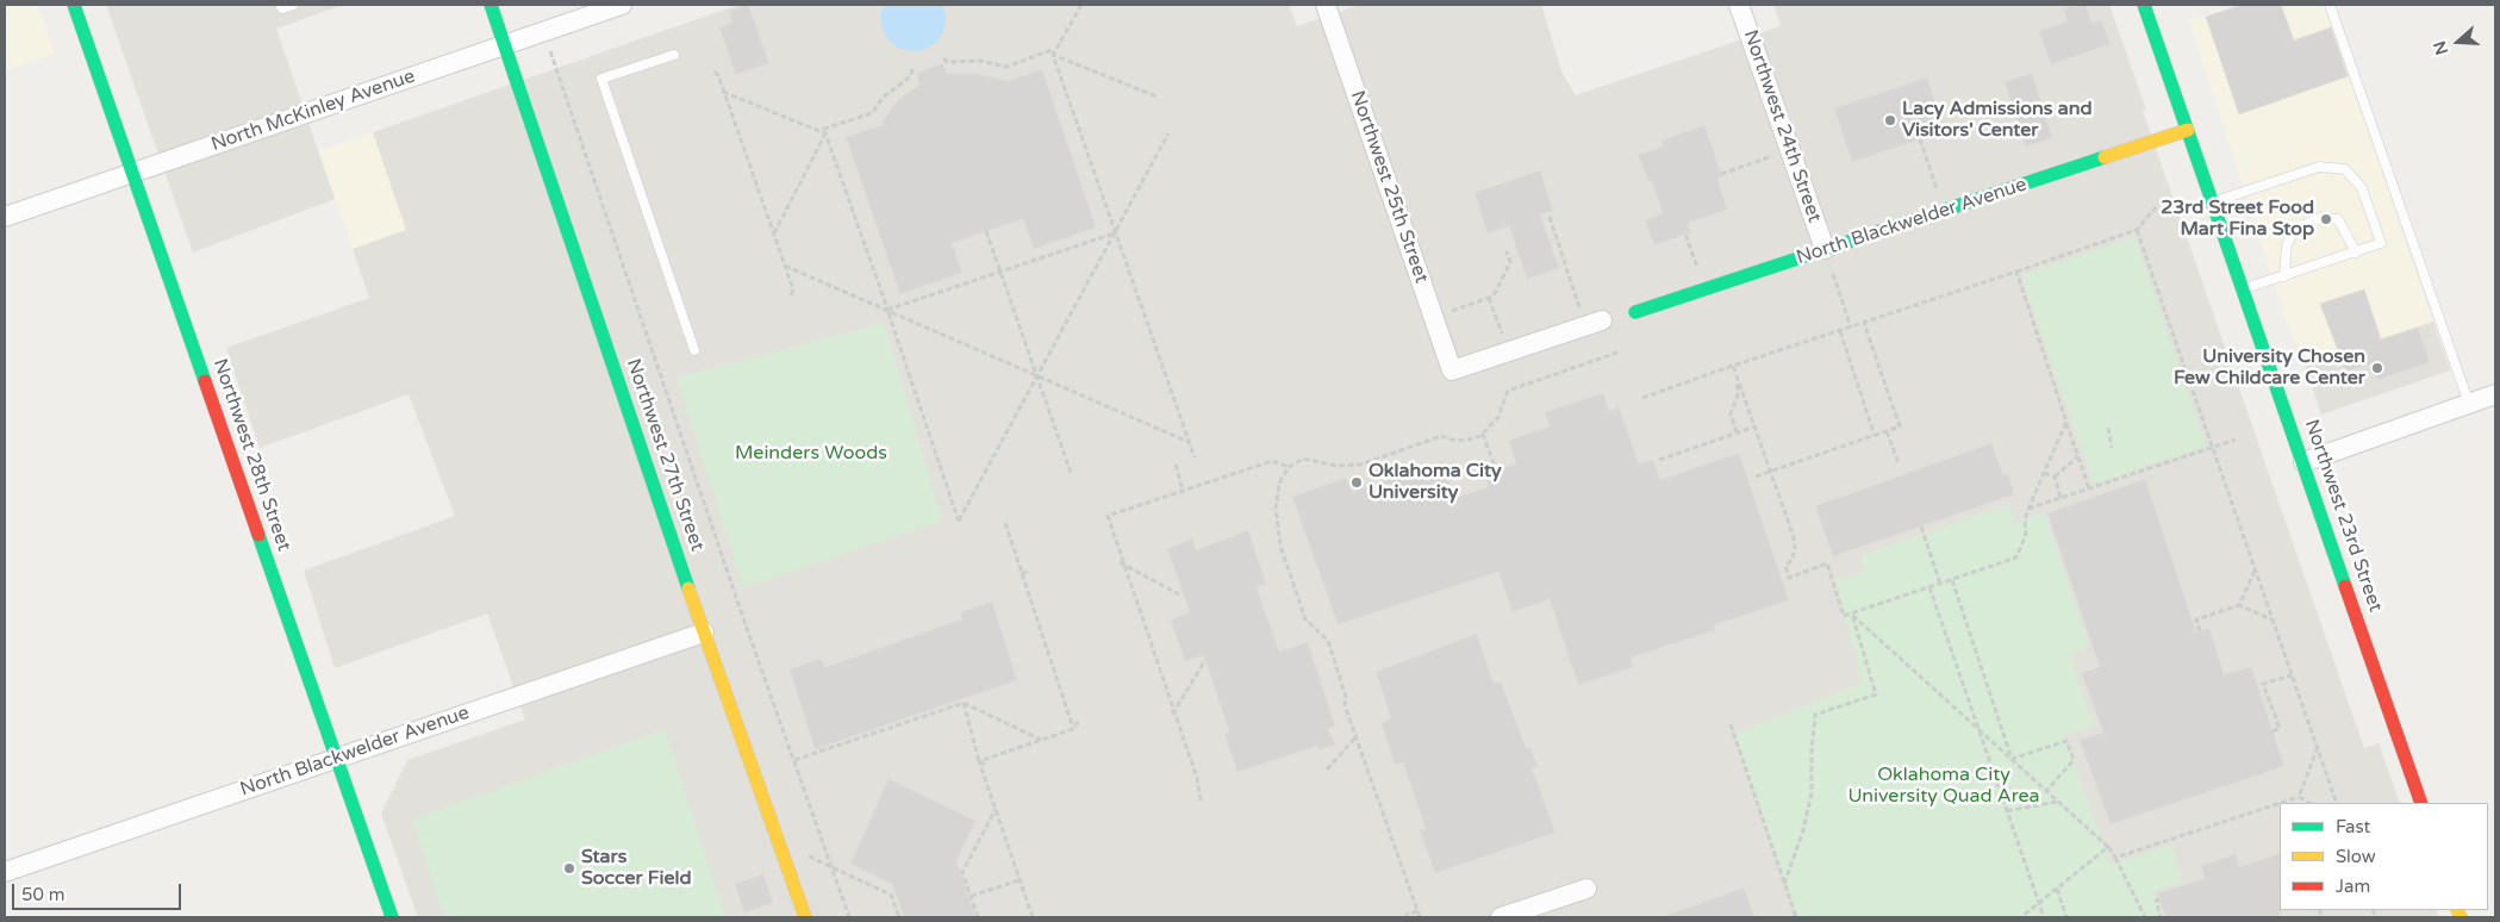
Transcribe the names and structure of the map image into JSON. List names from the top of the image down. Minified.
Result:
{"streets":{"street":["North McKinley Avenue","Northwest 24th Street","Northwest 25th Street","North Blackwelder Avenue","Northwest 28th Street","Northwest 27th Street","Northwest 23rd Street"]},"crossings":[["North McKinley Avenue","Northwest 28th Street"],["North McKinley Avenue","Northwest 27th Street"],["Northwest 24th Street","North Blackwelder Avenue"],["North Blackwelder Avenue","Northwest 28th Street"],["North Blackwelder Avenue","Northwest 27th Street"],["North Blackwelder Avenue","Northwest 23rd Street"]],"parks":["Meinders Woods","Oklahoma City University Quad Area"],"places":["Lacy Admissions and Visitors' Center","23rd Street Food Mart Fina Stop","University Chosen Few Childcare Center","Oklahoma City University","Stars Soccer Field"],"legend":["Fast","Slow","Jam"],"scale_bar":"50 m","north":"left"}
